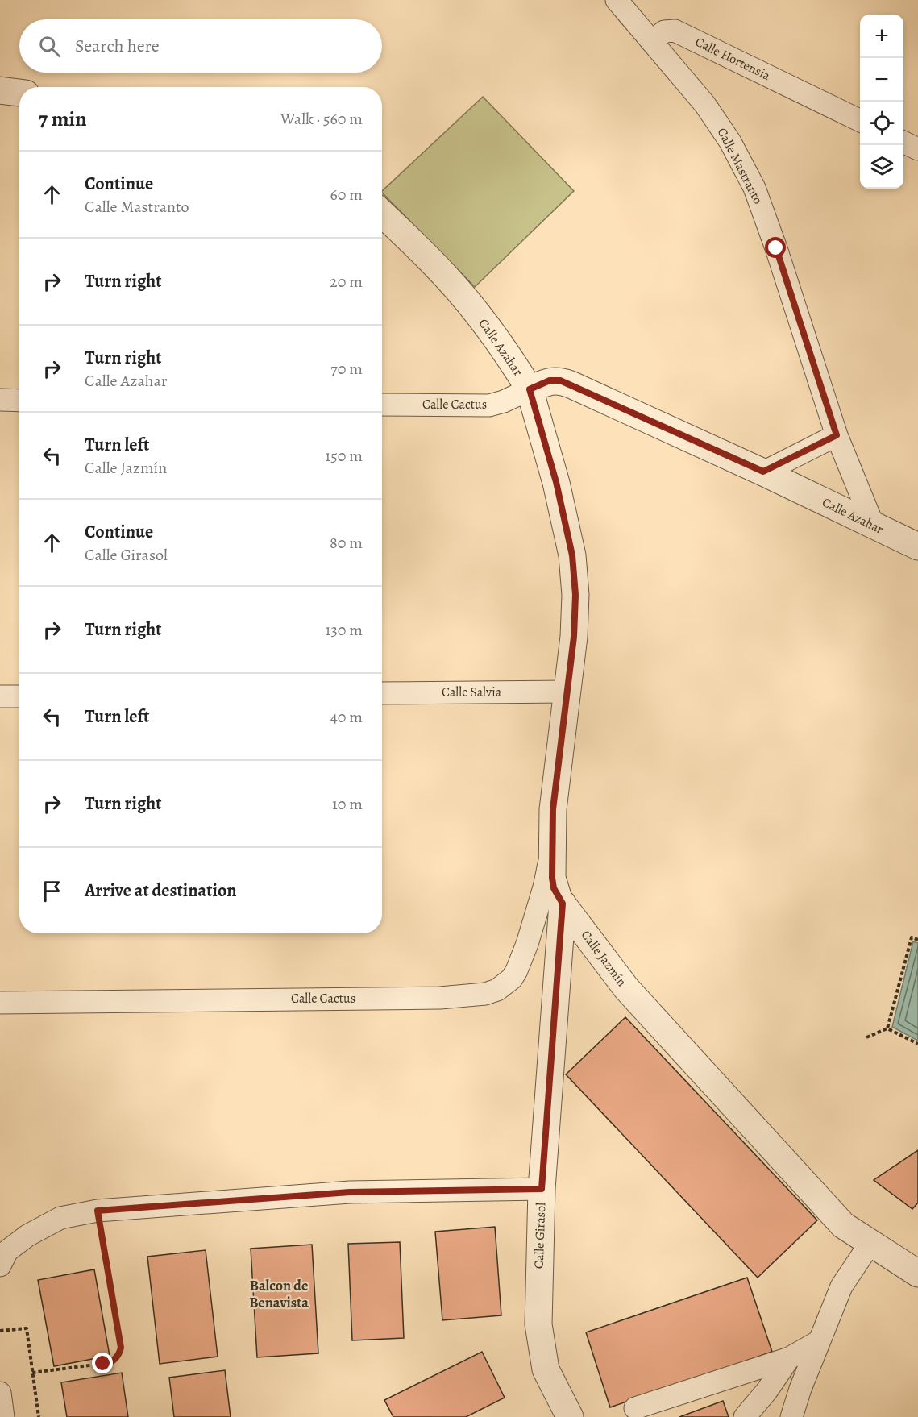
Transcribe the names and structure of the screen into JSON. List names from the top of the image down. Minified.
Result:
{"streets":{"street":["Calle Hortensia","Calle Mastranto","Calle Azahar","Calle Cactus","Calle Salvia","Calle Jazmín","Calle Girasol"]},"crossings":[["Calle Hortensia","Calle Mastranto"],["Calle Mastranto","Calle Azahar"],["Calle Azahar","Calle Cactus"],["Calle Azahar","Calle Jazmín"],["Calle Cactus","Calle Jazmín"],["Calle Salvia","Calle Jazmín"],["Calle Jazmín","Calle Girasol"]],"districts":["Balcon de Benavista"],"page":{"map_buttons":["+","−"],"search":"Search here","heading":["7 min","Walk · 560 m"],"list":[["Continue","Calle Mastranto","60 m"],["Turn right","20 m"],["Turn right","Calle Azahar","70 m"],["Turn left","Calle Jazmín","150 m"],["Continue","Calle Girasol","80 m"],["Turn right","130 m"],["Turn left","40 m"],["Turn right","10 m"],"Arrive at destination"]}}
